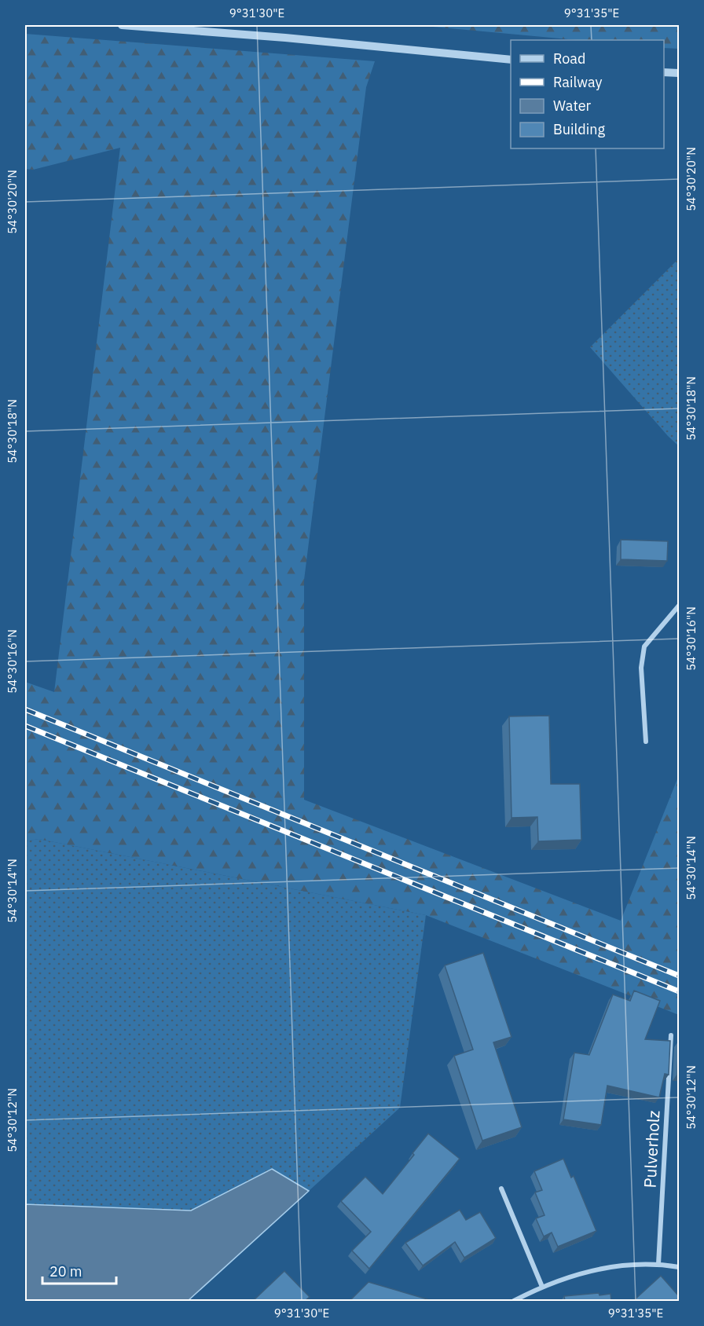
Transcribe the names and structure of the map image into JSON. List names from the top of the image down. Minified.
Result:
{"streets":{"street":["Pulverholz"]},"legend":["Road","Railway","Water","Building"],"scale_bar":"20 m","coordinates":["9°31'30\"E","9°31'35\"E","54°30'20\"N","54°30'18\"N","54°30'16\"N","54°30'14\"N","54°30'12\"N"]}
